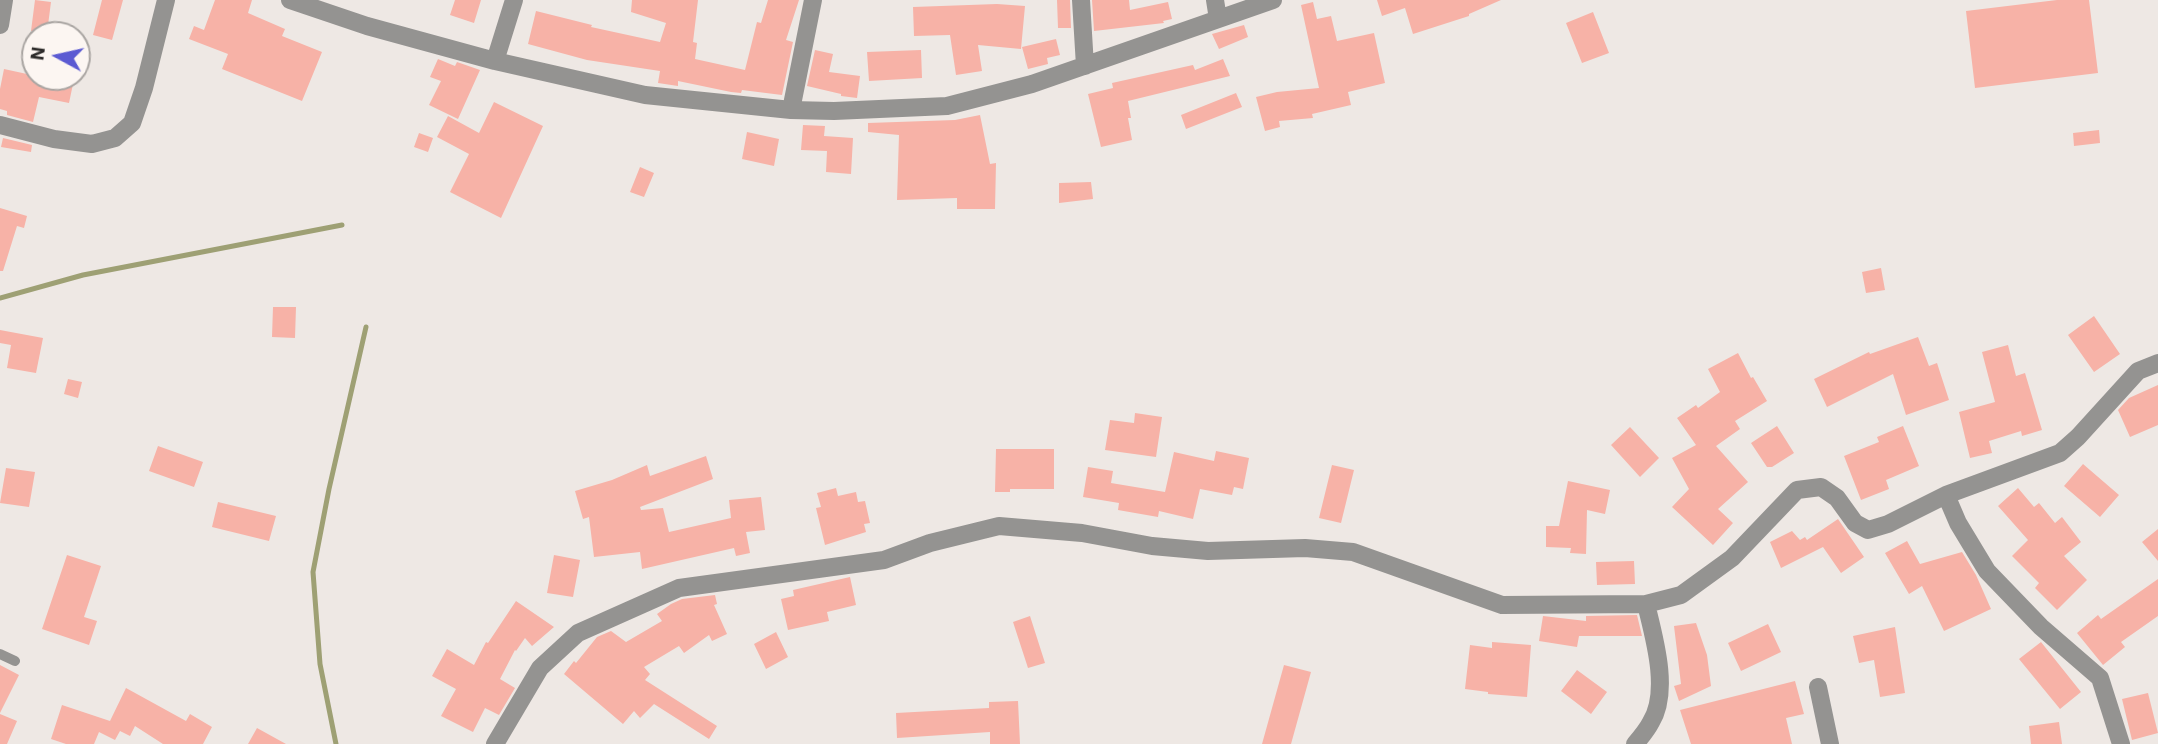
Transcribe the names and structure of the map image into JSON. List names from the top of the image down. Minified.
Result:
{"north":"left"}
